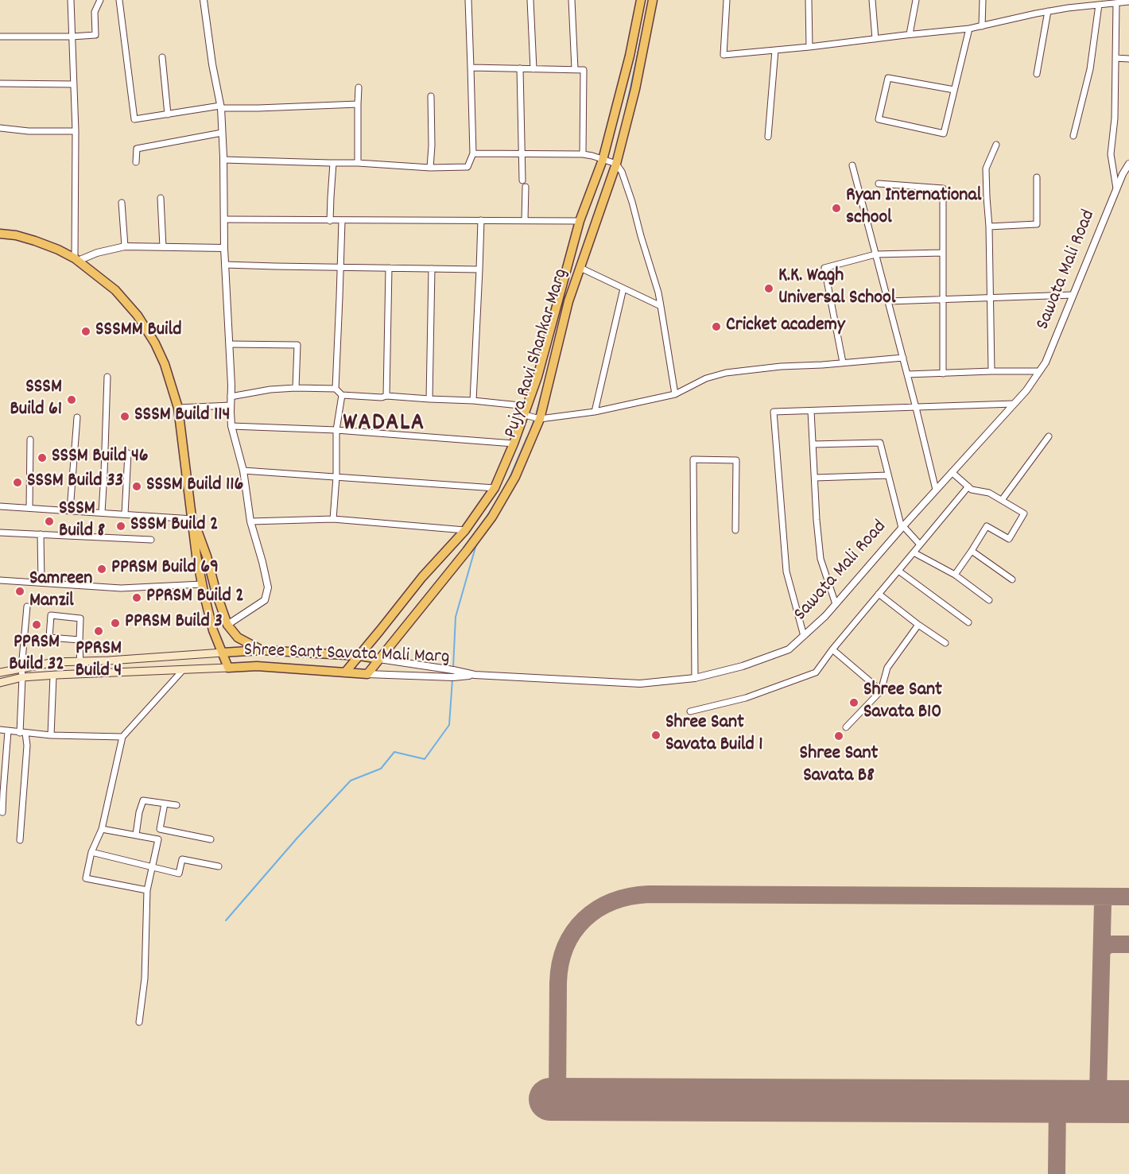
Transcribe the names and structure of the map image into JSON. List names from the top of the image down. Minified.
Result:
{"streets":{"main road":["Pujya Ravi Shankar Marg","Shree Sant Savata Mali Marg"],"street":["Sawata Mali Road"]},"crossings":[["Sawata Mali Road","Pujya Ravi Shankar Marg"],["Sawata Mali Road","Shree Sant Savata Mali Marg"],["Pujya Ravi Shankar Marg","Shree Sant Savata Mali Marg"]],"districts":["WADALA"],"places":["Ryan International school","K.K. Wagh Universal School","Cricket academy","SSSMM Build","SSSM Build 61","SSSM Build 114","SSSM Build 46","SSSM Build 33","SSSM Build 116","SSSM Build 8","SSSM Build 2","PPRSM Build 69","Samreen Manzil","PPRSM Build 2","PPRSM Build 3","PPRSM Build 32","PPRSM Build 4","Shree Sant Savata B10","Shree Sant Savata Build 1","Shree Sant Savata B8"]}
